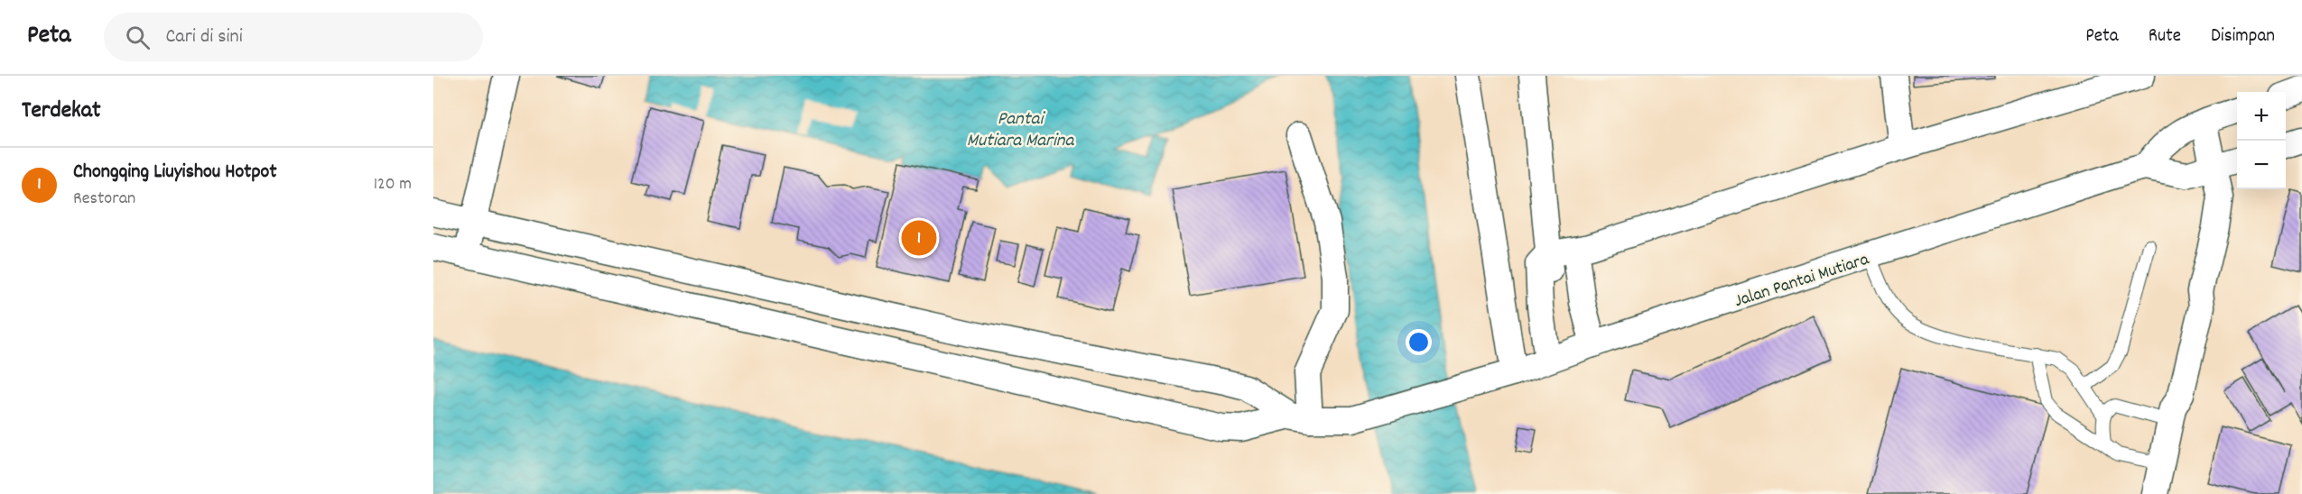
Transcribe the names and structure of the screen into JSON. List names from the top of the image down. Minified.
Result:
{"streets":{"street":["Jalan Pantai Mutiara"]},"water":["Pantai Mutiara Marina"],"page":{"header":"Peta","search":"Cari di sini","nav":["Peta","Rute","Disimpan"],"heading":"Terdekat","map_buttons":["+","−"],"list":[{"mark":"1","name":"Chongqing Liuyishou Hotpot","note":"Restoran","value":"120 m"}],"pins":"1"}}
